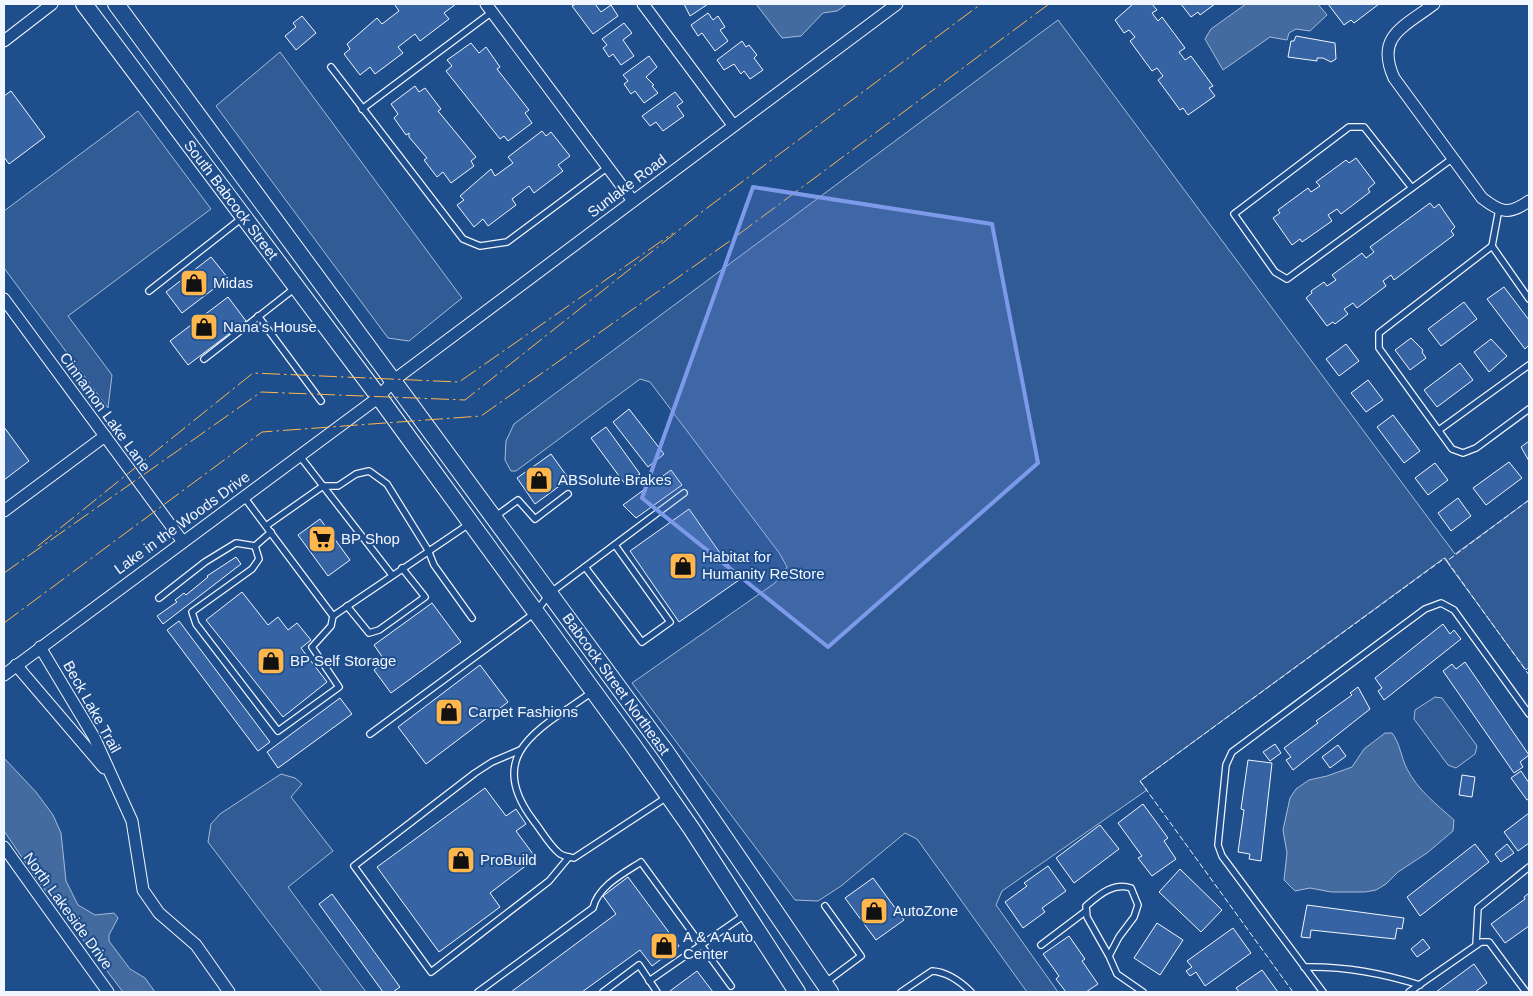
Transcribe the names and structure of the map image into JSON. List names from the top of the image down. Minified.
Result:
{"streets":{"main road":["South Babcock Street","Babcock Street Northeast"],"street":["Sunlake Road","Cinnamon Lake Lane","Lake in the Woods Drive","Beck Lake Trail","North Lakeside Drive"]},"crossings":[["Sunlake Road","South Babcock Street"],["Sunlake Road","Lake in the Woods Drive"],["Sunlake Road","Babcock Street Northeast"],["South Babcock Street","Lake in the Woods Drive"],["South Babcock Street","Babcock Street Northeast"],["Cinnamon Lake Lane","Lake in the Woods Drive"],["Lake in the Woods Drive","Babcock Street Northeast"],["Lake in the Woods Drive","Beck Lake Trail"]],"places":{"shop":["Midas","Nana's House","ABSolute Brakes","Habitat for Humanity ReStore","BP Self Storage","Carpet Fashions","ProBuild","AutoZone","A & A Auto Center"],"supermarket":["BP Shop"]}}
